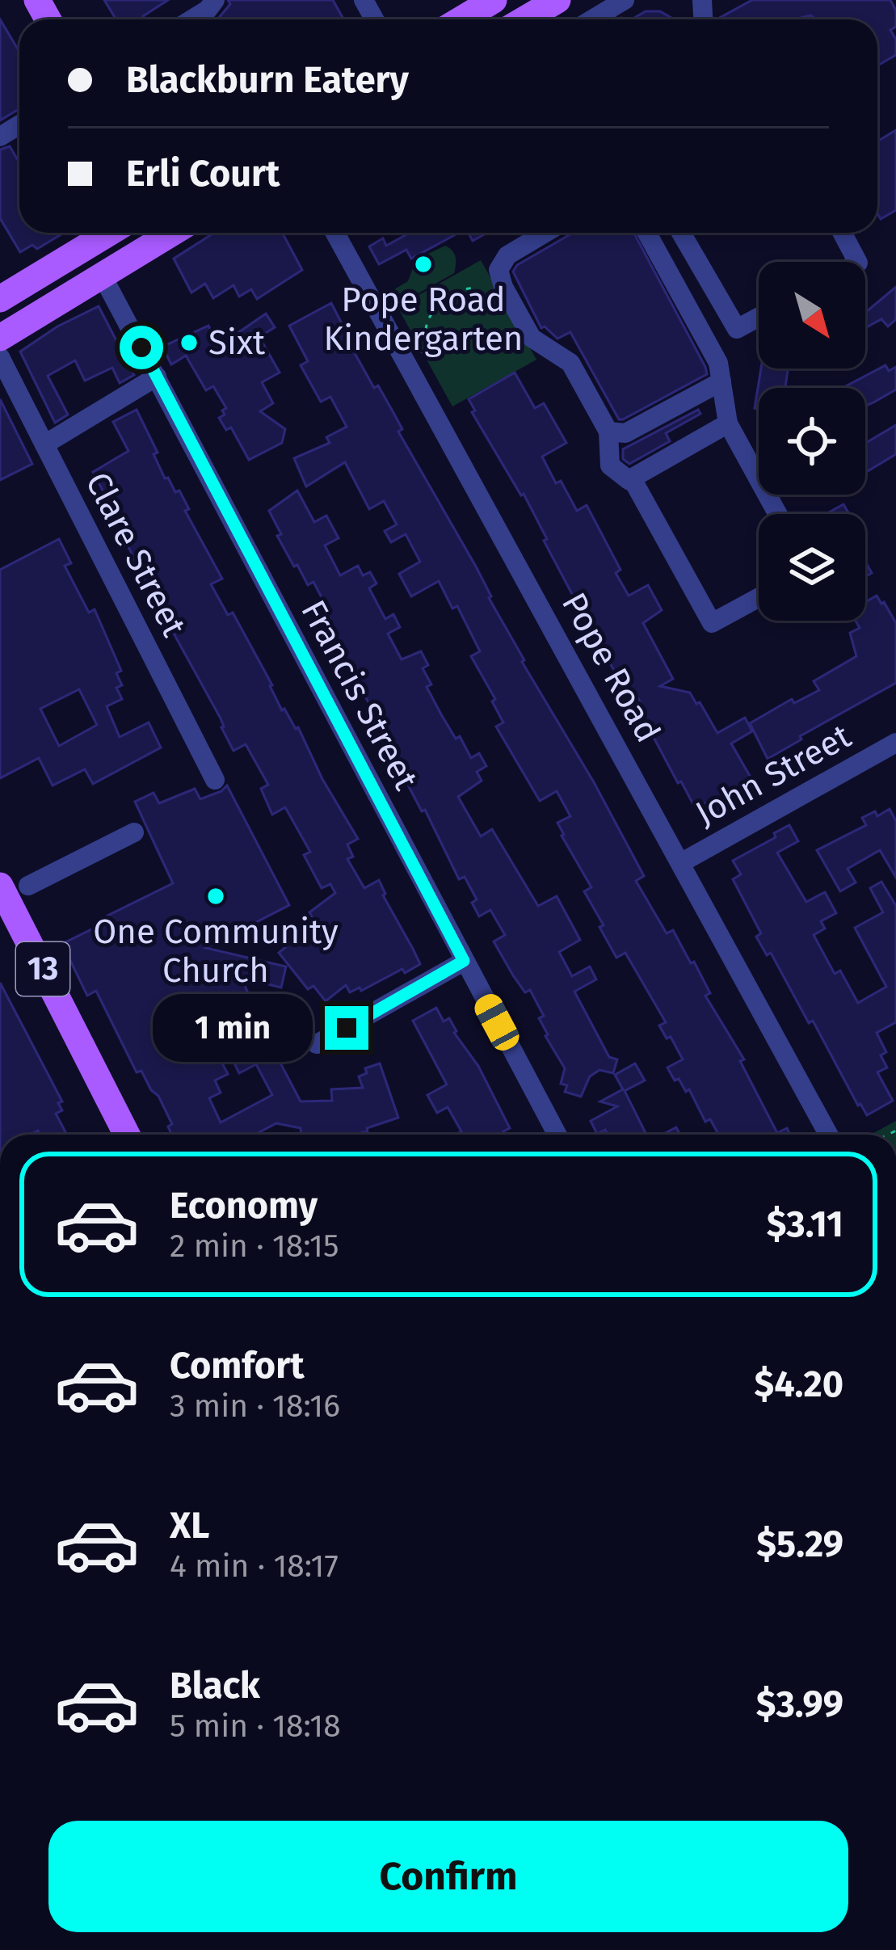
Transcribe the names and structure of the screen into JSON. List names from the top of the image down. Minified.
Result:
{"streets":{"main road":["13"],"street":["Clare Street","Pope Road","Francis Street","John Street"]},"crossings":[["Pope Road","John Street"]],"places":["Pope Road Kindergarten","Sixt","One Community Church"],"north":"bottom right","page":{"banner":["Blackburn Eatery","Erli Court"],"bubble":"1 min","list":[{"name":"Economy","note":"2 min · 18:15","value":"$3.11"},{"name":"Comfort","note":"3 min · 18:16","value":"$4.20"},{"name":"XL","note":"4 min · 18:17","value":"$5.29"},{"name":"Black","note":"5 min · 18:18","value":"$3.99"}],"buttons":"Confirm"}}
